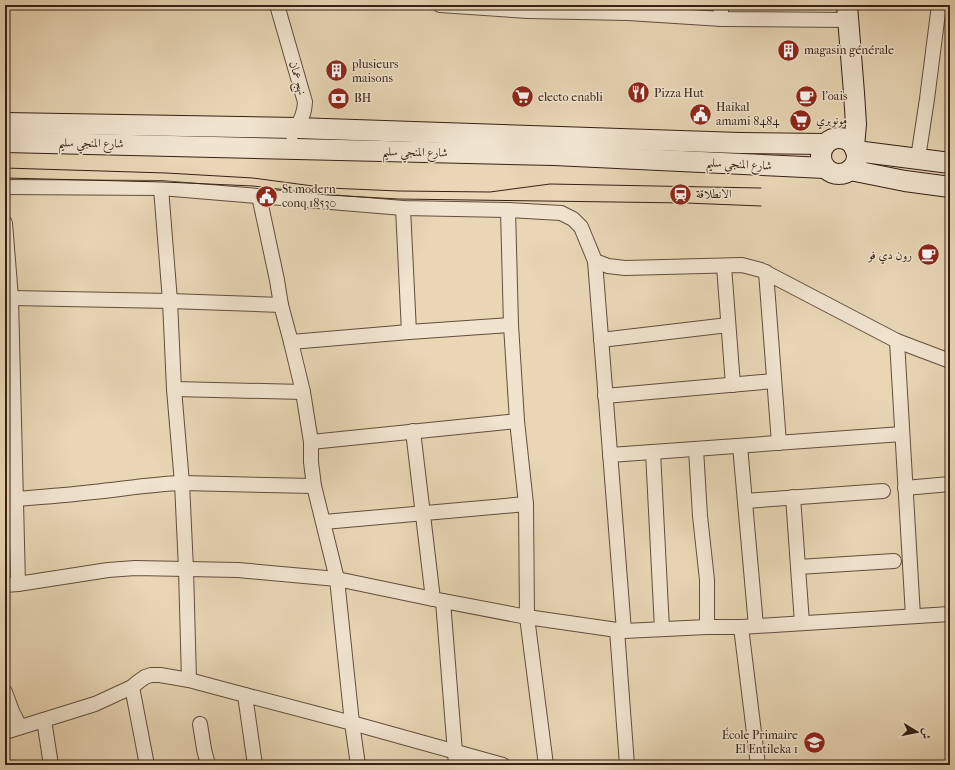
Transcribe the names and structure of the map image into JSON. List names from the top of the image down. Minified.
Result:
{"streets":{"main road":["شارع المنجي سليم"],"street":["نهج عمان"]},"crossings":[["نهج عمان","شارع المنجي سليم"]],"places":{"building":["magasin générale","plusieurs maisons"],"restaurant":["Pizza Hut"],"cafe":["l'oais","رون دي فو"],"supermarket":["electo enabli","مونوبري"],"bank":["BH"],"public building":["Haikal amami 8484","St modern conq 18530"],"station":["الانطلاقة"],"school or university":["École Primaire El Entileka 1"]},"north":"right"}
